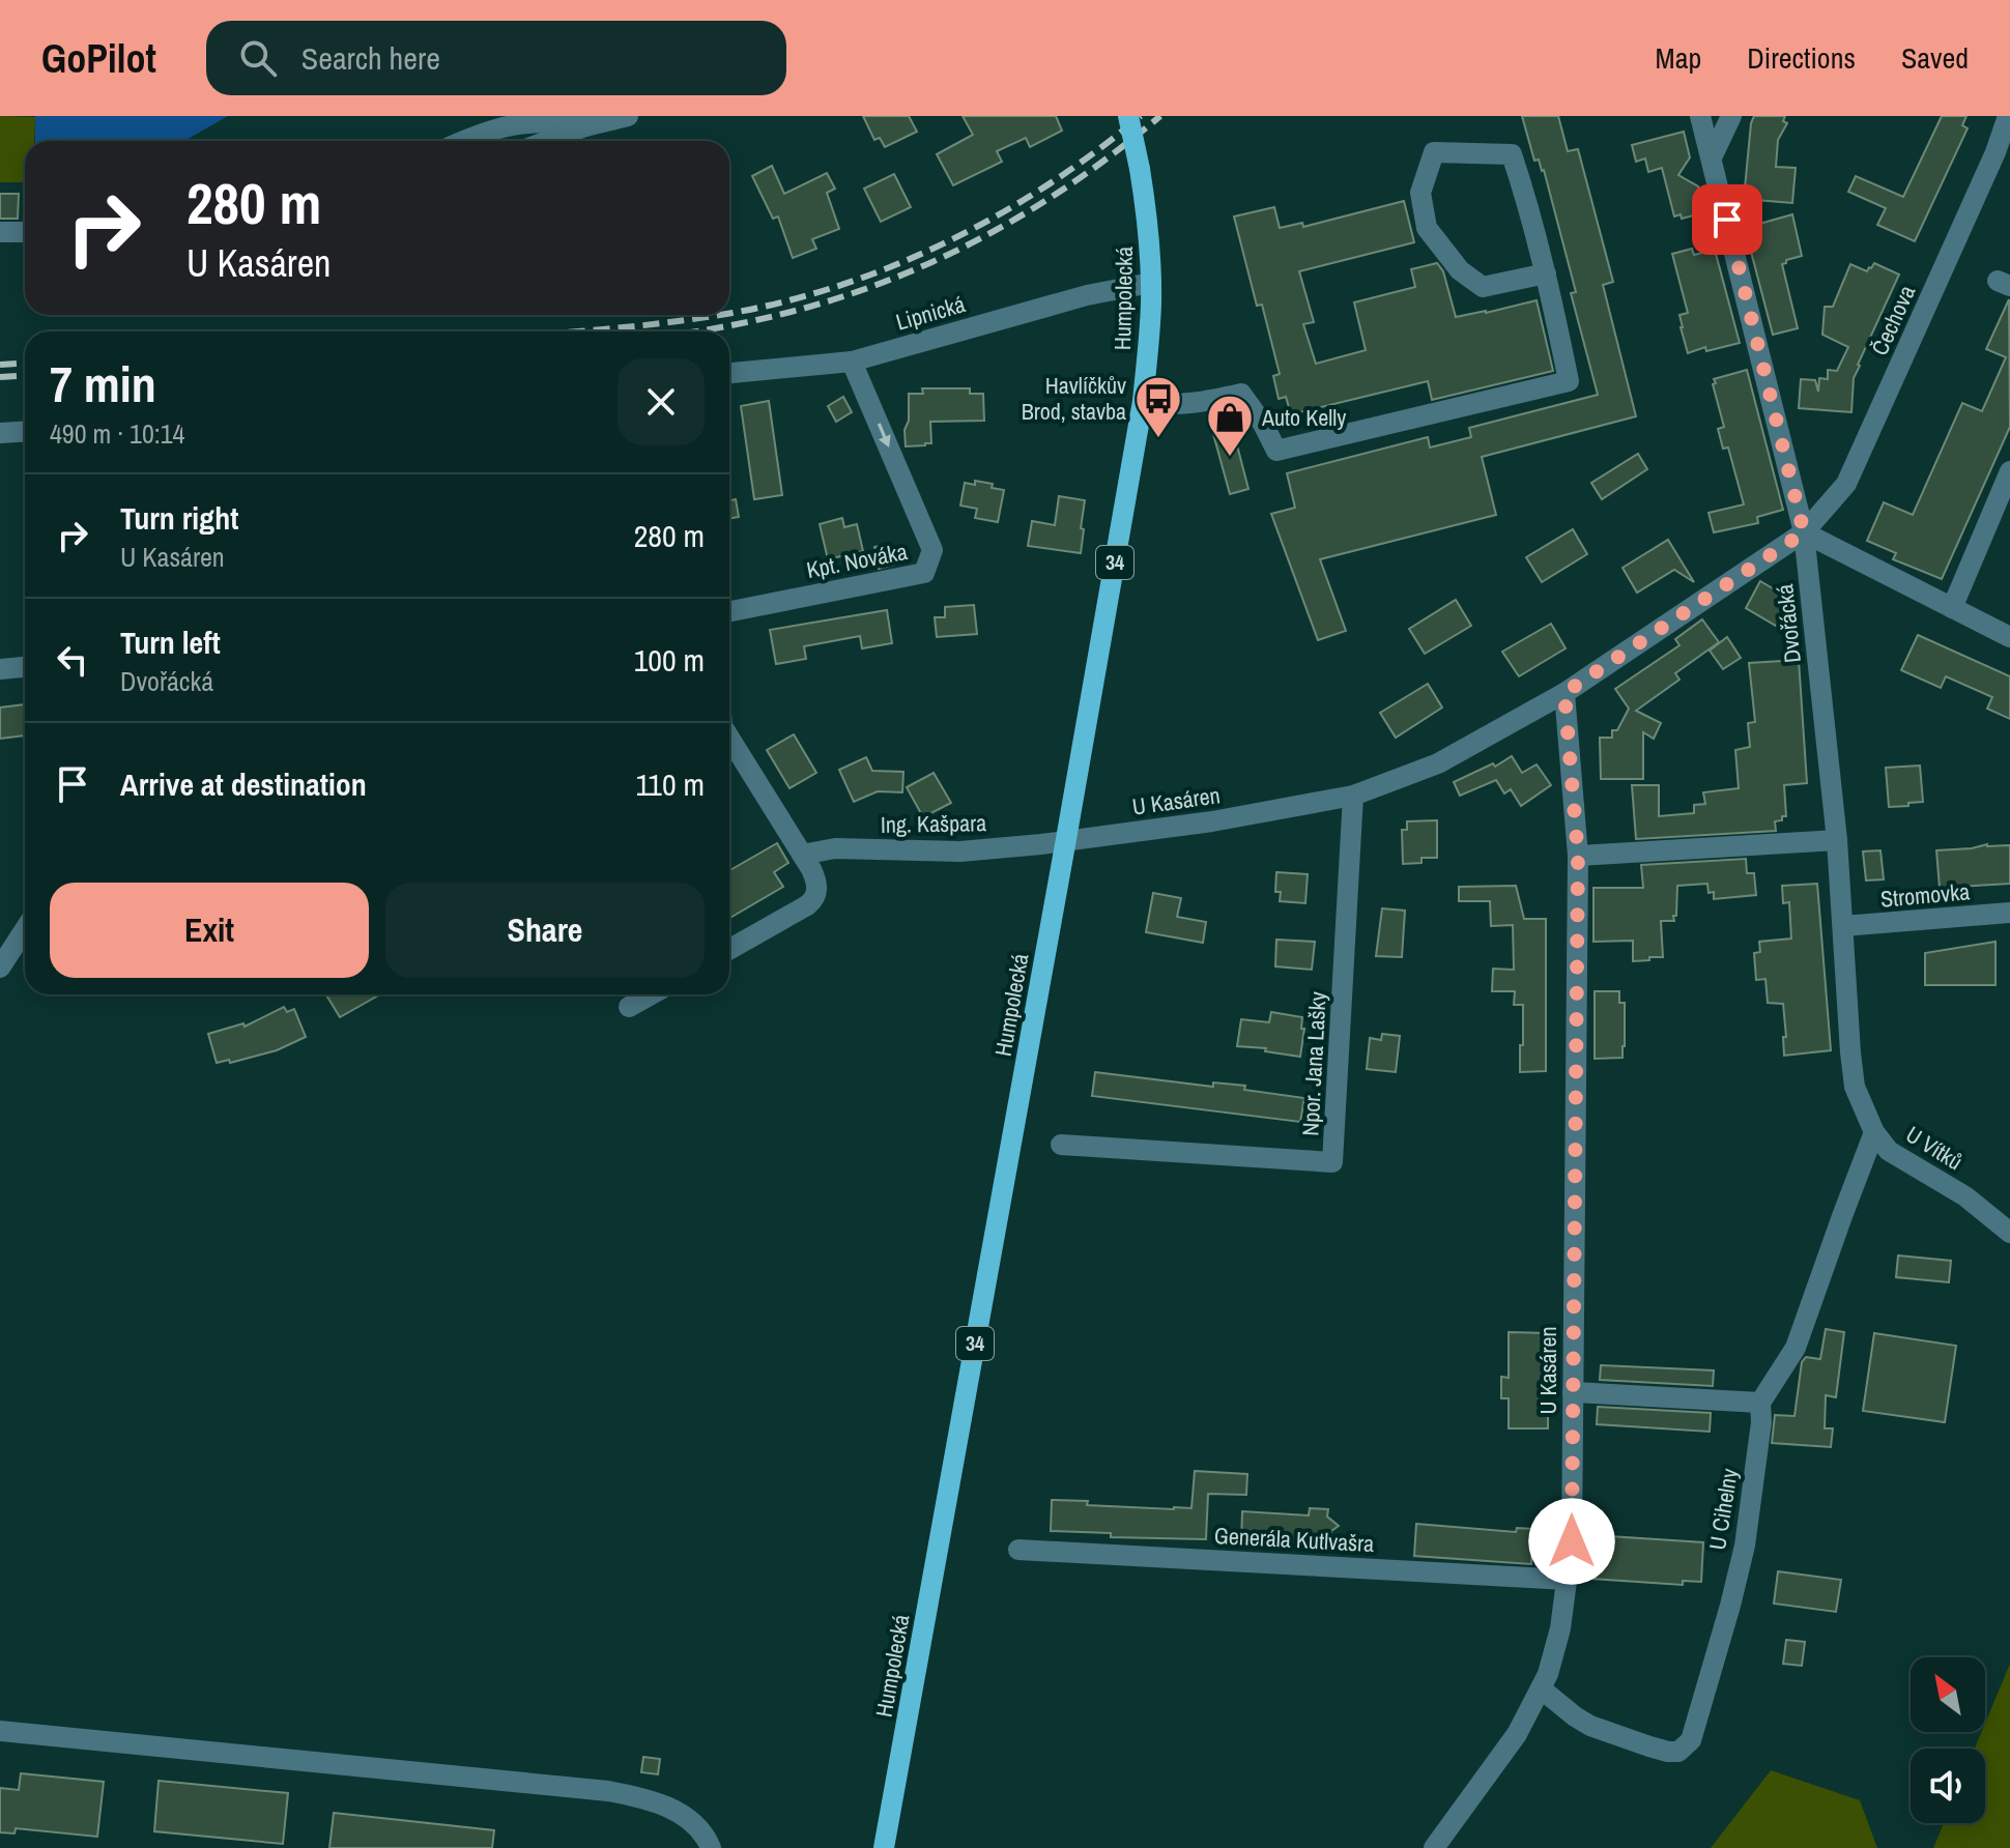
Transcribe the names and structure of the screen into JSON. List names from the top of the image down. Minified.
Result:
{"streets":{"main road":["Humpolecká","34"],"street":["Lipnická","Čechova","Kpt. Nováka","Dvořácká","U Kasáren","Ing. Kašpara","Stromovka","Npor. Jana Lašky","U Vítků","U Cihelny","Generála Kutlvašra"]},"crossings":[["Humpolecká","Lipnická"],["Humpolecká","U Kasáren"],["Humpolecká","Ing. Kašpara"],["Lipnická","Kpt. Nováka"],["Čechova","Dvořácká"],["Čechova","U Kasáren"],["Dvořácká","U Kasáren"],["Dvořácká","Stromovka"],["Dvořácká","U Vítků"],["U Kasáren","Ing. Kašpara"],["U Kasáren","Npor. Jana Lašky"],["U Kasáren","U Cihelny"],["U Kasáren","Generála Kutlvašra"]],"places":{"bus stop":["Havlíčkův Brod, stavba"],"shop":["Auto Kelly"]},"north":"top left","page":{"header":"GoPilot","search":"Search here","nav":["Map","Directions","Saved"],"turn":["280 m","U Kasáren"],"heading":["7 min","490 m · 10:14"],"list":[{"name":"Turn right","note":"U Kasáren","value":"280 m"},{"name":"Turn left","note":"Dvořácká","value":"100 m"},{"name":"Arrive at destination","value":"110 m"}],"buttons":["Exit","Share"]}}
